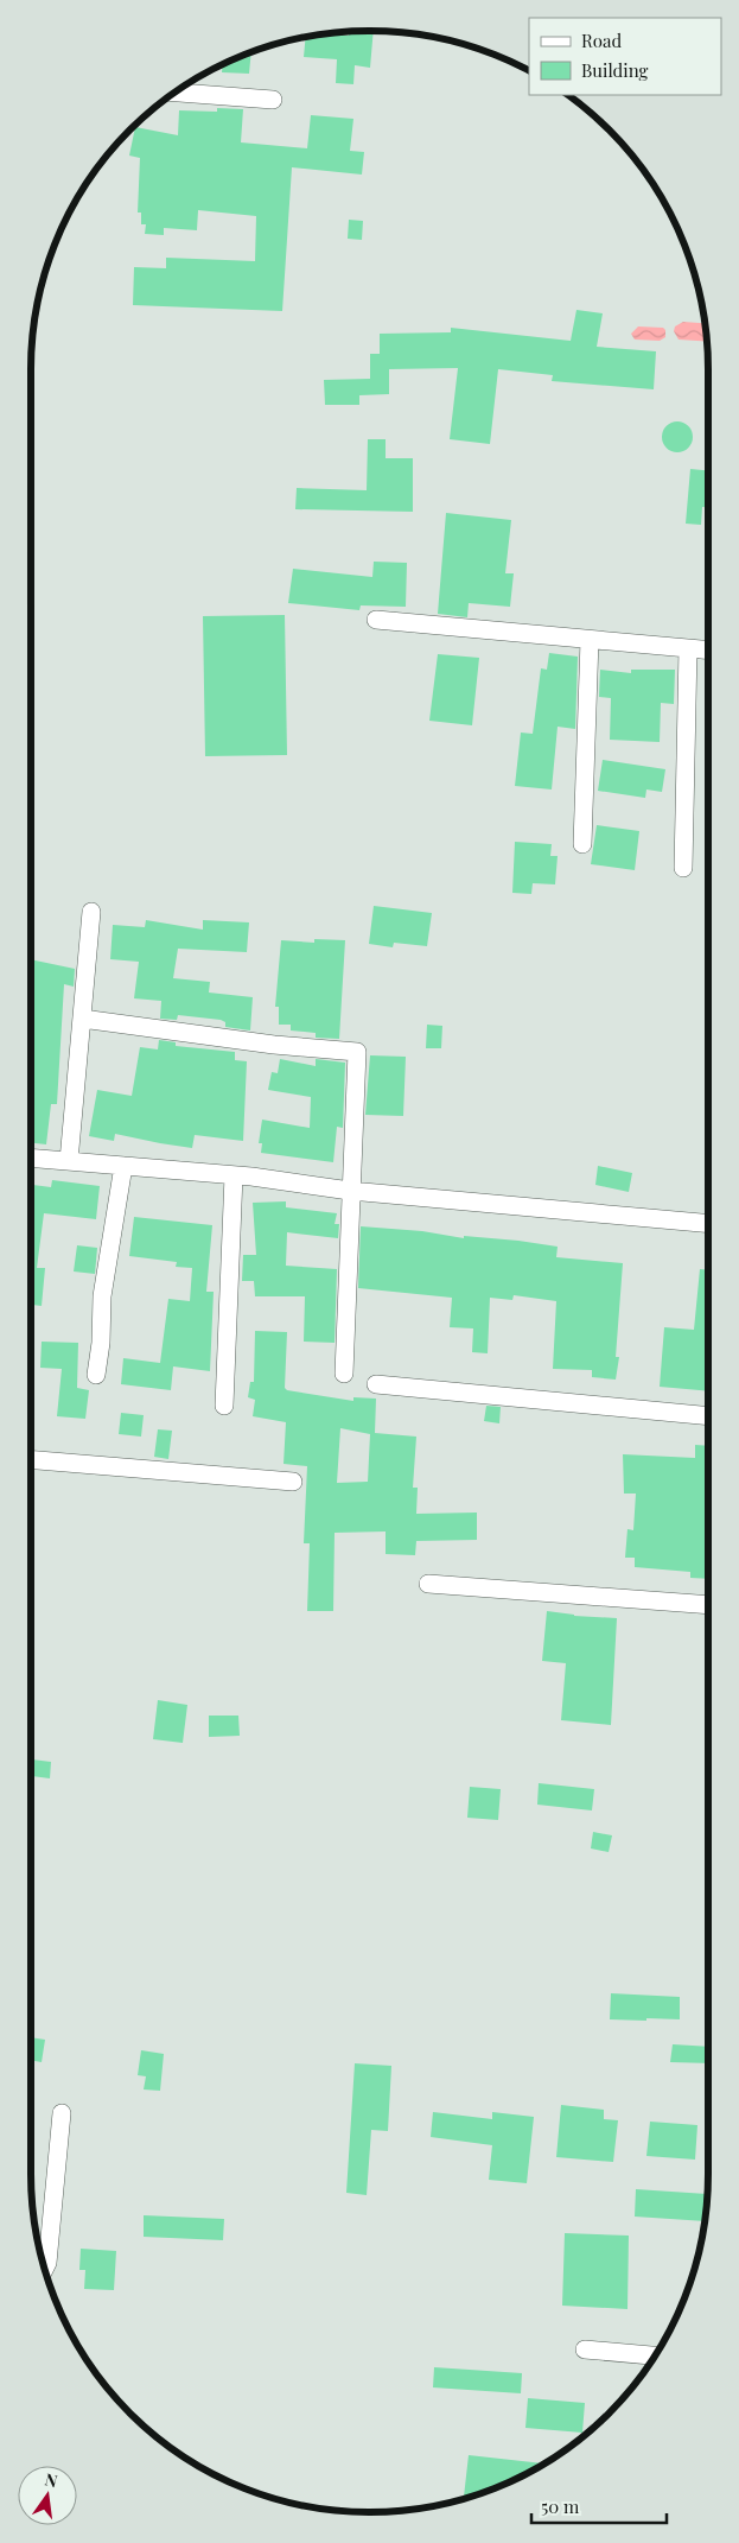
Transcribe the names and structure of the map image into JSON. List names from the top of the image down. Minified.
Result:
{"legend":["Road","Building"],"scale_bar":"50 m","north":"top"}
